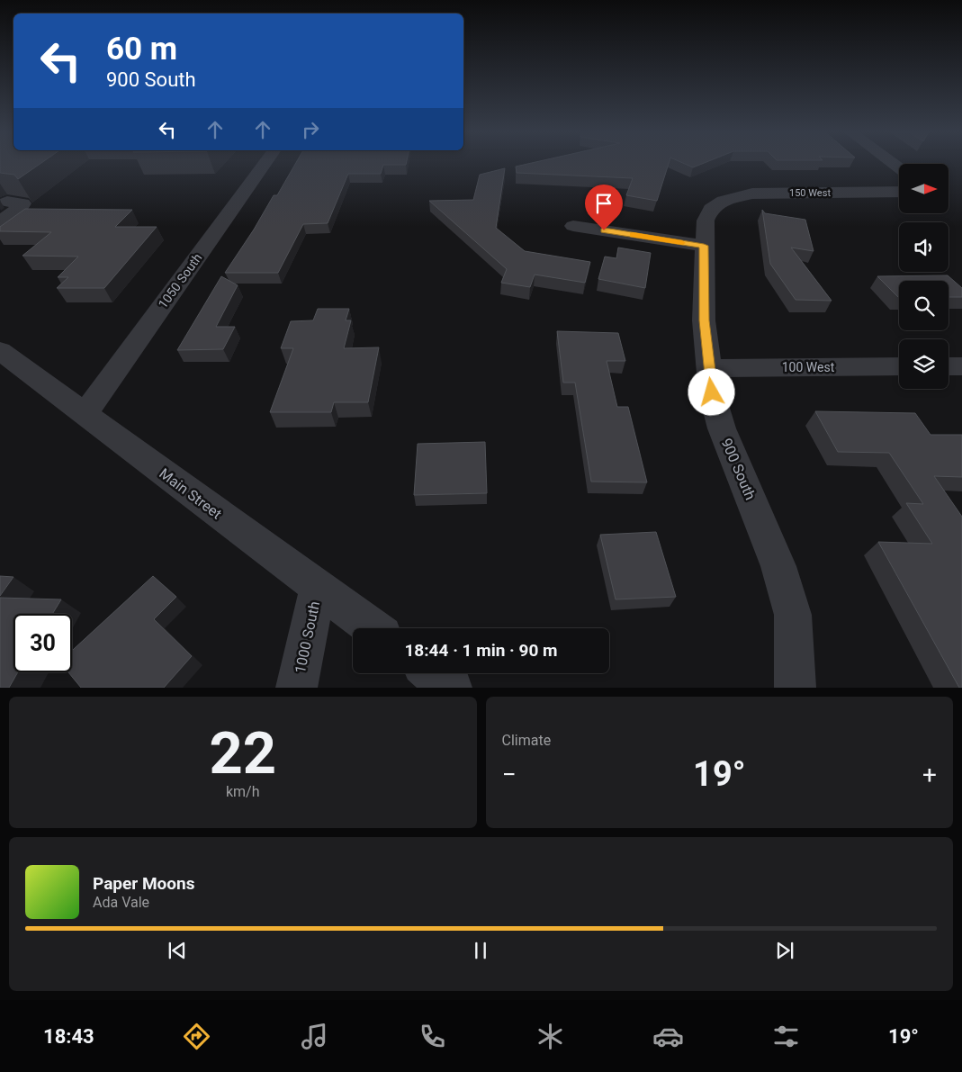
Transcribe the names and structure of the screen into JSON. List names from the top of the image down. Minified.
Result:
{"streets":{"street":["150 West","1050 South","100 West","900 South","Main Street","1000 South"]},"crossings":[["150 West","900 South"],["1050 South","Main Street"],["100 West","900 South"],["Main Street","1000 South"]],"north":"right","page":{"turn":["60 m","900 South"],"limit":"30","trip":"18:44 · 1 min · 90 m","tile":[["22","km/h"],"Climate"],"heat":["−","19°","+"],"song":["Paper Moons","Ada Vale"],"tabs":["18:43","19°"]}}
